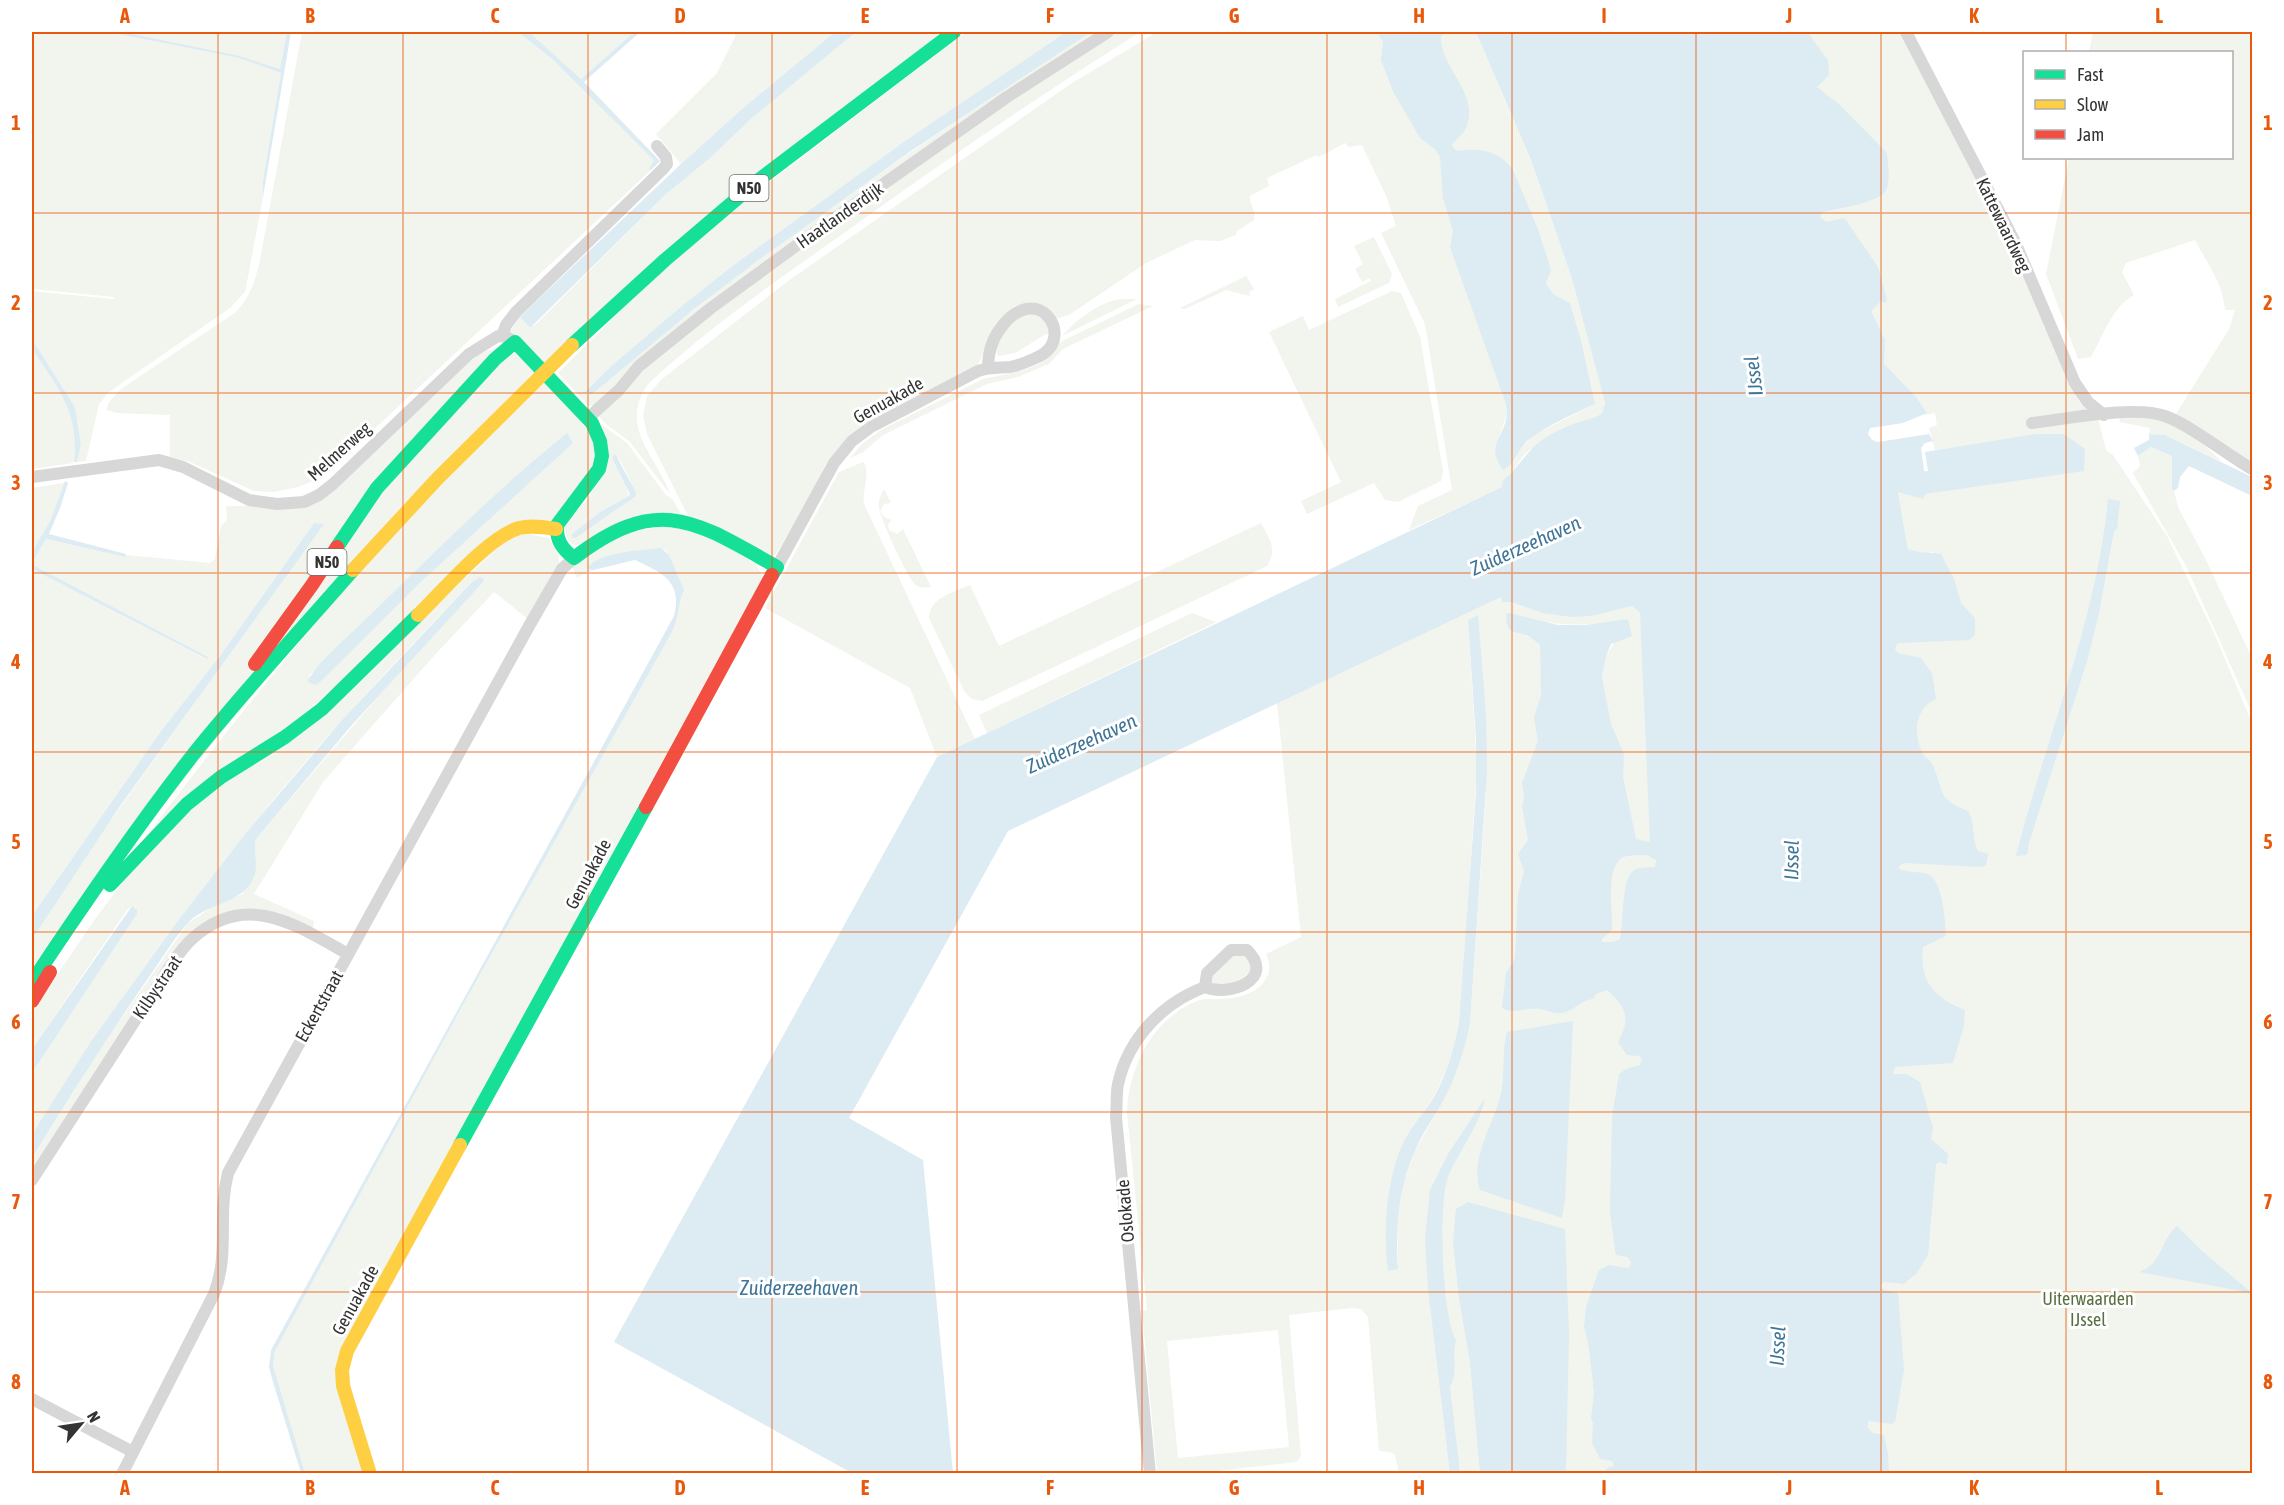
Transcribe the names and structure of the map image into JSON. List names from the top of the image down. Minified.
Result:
{"streets":{"main road":["N50","Genuakade"],"street":["Haatlanderdijk","Kattewaardweg","Melmerweg","Kilbystraat","Eckertstraat","Oslokade"]},"crossings":[["Kilbystraat","Eckertstraat"]],"water":["IJssel","Zuiderzeehaven"],"parks":["Uiterwaarden IJssel"],"legend":["Fast","Slow","Jam"],"north":"top right","grid":{"columns":["A","B","C","D","E","F","G","H","I","J","K","L"],"rows":["1","2","3","4","5","6","7","8"]}}
